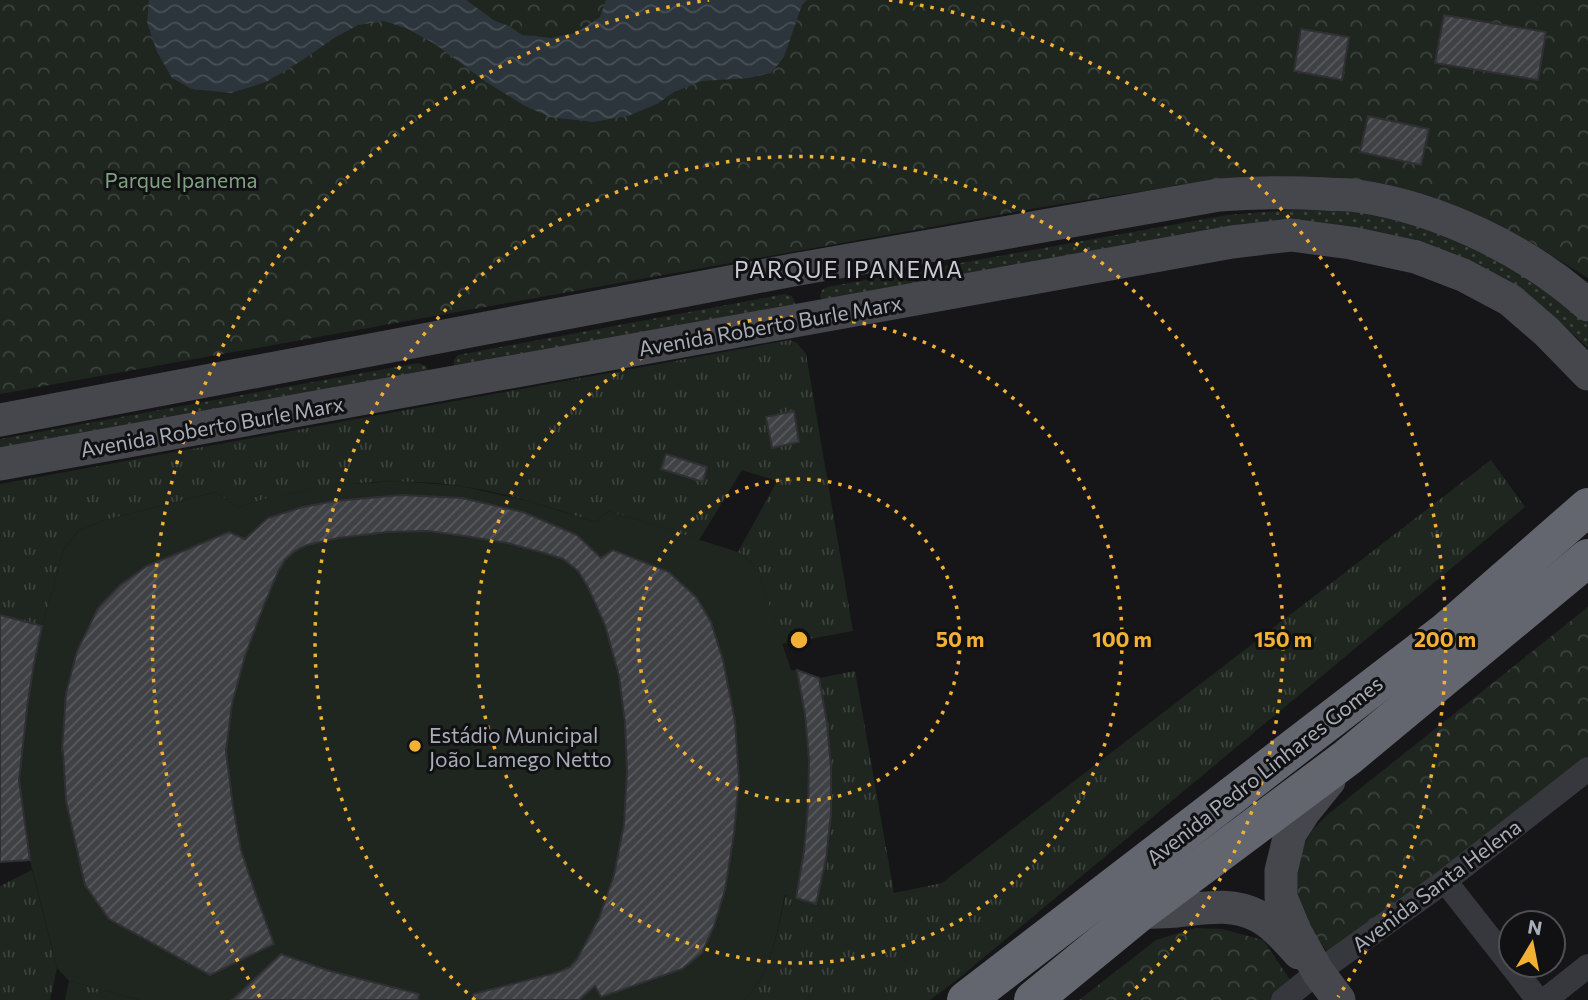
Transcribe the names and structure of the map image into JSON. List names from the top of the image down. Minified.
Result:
{"streets":{"highway":["Avenida Pedro Linhares Gomes"],"main road":["Avenida Roberto Burle Marx"],"street":["Avenida Santa Helena"]},"districts":["PARQUE IPANEMA"],"parks":["Parque Ipanema"],"places":["Estádio Municipal João Lamego Netto"],"north":"top","rings":["50 m","100 m","150 m","200 m"]}
